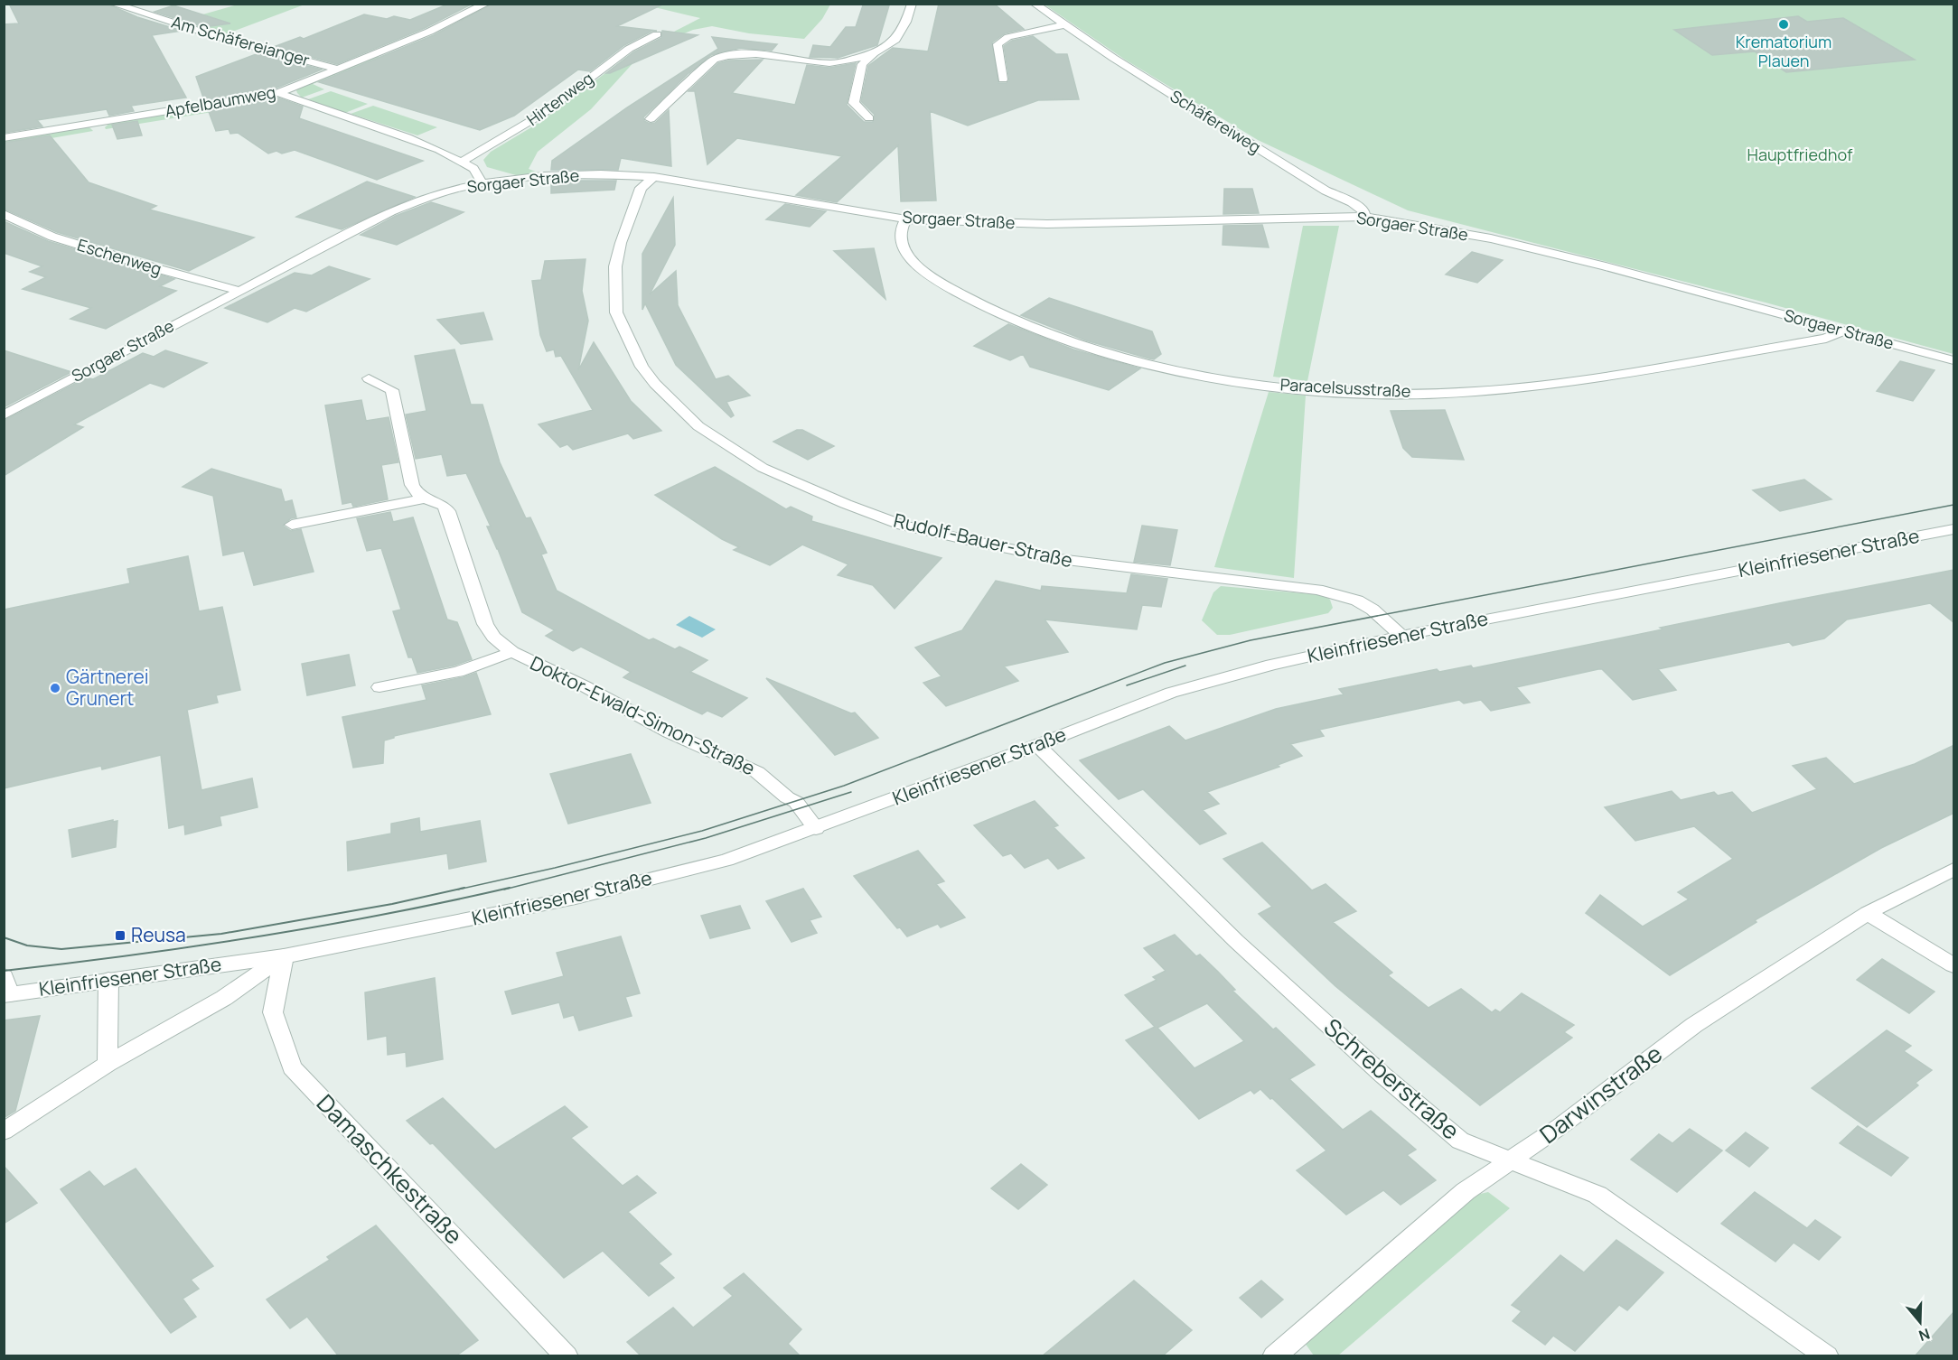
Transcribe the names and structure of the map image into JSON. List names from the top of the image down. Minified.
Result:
{"streets":{"street":["Am Schäfereianger","Hirtenweg","Apfelbaumweg","Schäfereiweg","Sorgaer Straße","Eschenweg","Paracelsusstraße","Rudolf-Bauer-Straße","Kleinfriesener Straße","Doktor-Ewald-Simon-Straße","Schreberstraße","Darwinstraße","Damaschkestraße"]},"crossings":[["Am Schäfereianger","Apfelbaumweg"],["Schäfereiweg","Sorgaer Straße"],["Sorgaer Straße","Eschenweg"],["Sorgaer Straße","Paracelsusstraße"],["Sorgaer Straße","Rudolf-Bauer-Straße"],["Rudolf-Bauer-Straße","Kleinfriesener Straße"],["Kleinfriesener Straße","Doktor-Ewald-Simon-Straße"],["Kleinfriesener Straße","Schreberstraße"],["Kleinfriesener Straße","Damaschkestraße"],["Schreberstraße","Darwinstraße"]],"parks":["Hauptfriedhof"],"places":{"other":["Krematorium Plauen","Gärtnerei Grunert"],"transit":["Reusa"]},"north":"bottom"}
